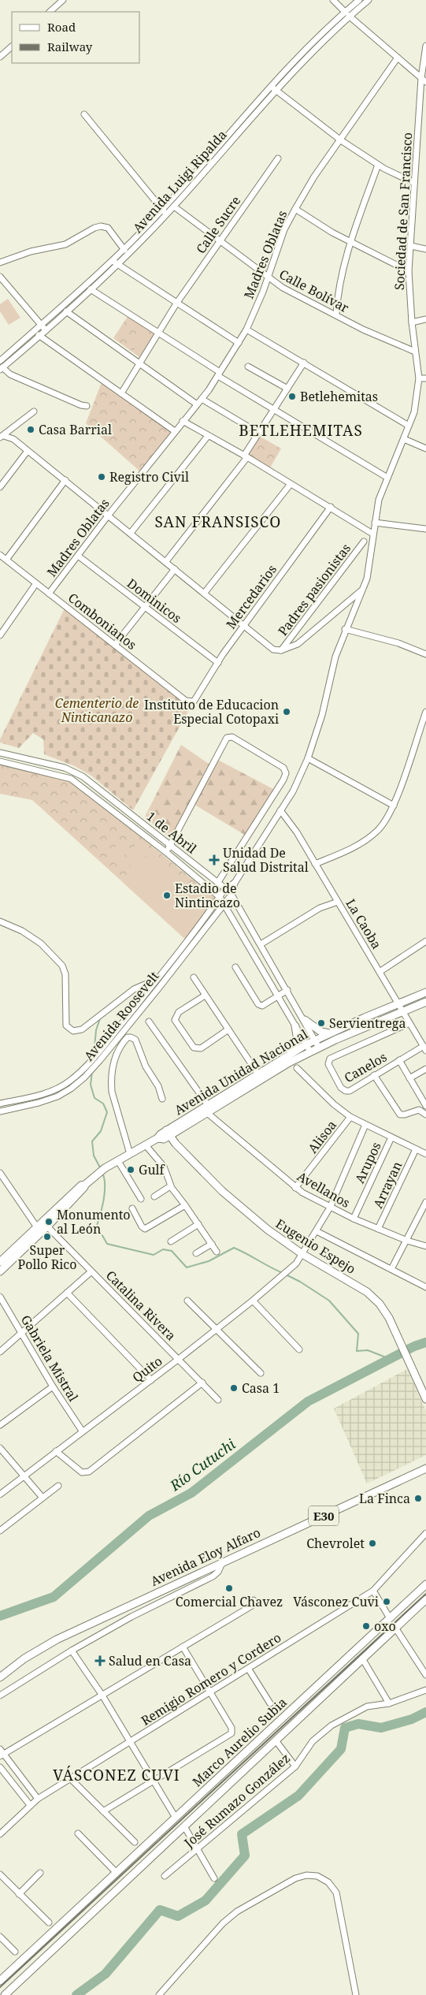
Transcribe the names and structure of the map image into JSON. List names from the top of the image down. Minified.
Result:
{"streets":{"main road":["Avenida Unidad Nacional","Eugenio Espejo","E30","Avenida Eloy Alfaro","Marco Aurelio Subia"],"street":["Avenida Luigi Ripalda","Sociedad de San Francisco","Calle Sucre","Madres Oblatas","Calle Bolívar","Padres pasionistas","Mercedarios","Dominicos","Combonianos","1 de Abril","La Caoba","Avenida Roosevelt","Canelos","Alisoa","Arupos","Arrayan","Avellanos","Catalina Rivera","Gabriela Mistral","Quito","Remigio Romero y Cordero","José Rumazo González"]},"crossings":[["Avenida Luigi Ripalda","Calle Bolívar"],["Sociedad de San Francisco","Calle Bolívar"],["Sociedad de San Francisco","1 de Abril"],["Sociedad de San Francisco","La Caoba"],["Sociedad de San Francisco","Avenida Roosevelt"],["Calle Sucre","Calle Bolívar"],["Madres Oblatas","Calle Bolívar"],["Madres Oblatas","Dominicos"],["Madres Oblatas","Combonianos"],["Mercedarios","Dominicos"],["Mercedarios","Combonianos"],["1 de Abril","Avenida Roosevelt"],["1 de Abril","Avenida Unidad Nacional"],["La Caoba","Canelos"],["La Caoba","Avenida Unidad Nacional"],["Avenida Unidad Nacional","Avellanos"],["Avenida Unidad Nacional","Eugenio Espejo"],["Avenida Unidad Nacional","Catalina Rivera"],["Alisoa","Avellanos"],["Arupos","Avellanos"],["Arrayan","Avellanos"],["Avellanos","Quito"],["Eugenio Espejo","Quito"],["Catalina Rivera","Quito"],["Gabriela Mistral","Quito"]],"districts":["BETLEHEMITAS","SAN FRANSISCO","VÁSCONEZ CUVI"],"water":["Río Cutuchi"],"parks":["Cementerio de Ninticanazo"],"places":{"other":["Betlehemitas","Casa Barrial","Registro Civil","Instituto de Educacion Especial Cotopaxi","Estadio de Nintincazo","Servientrega","Gulf","Monumento al León","Super Pollo Rico","Casa 1","La Finca","Chevrolet","Comercial Chavez","Vásconez Cuvi","oxo"],"health":["Unidad De Salud Distrital","Salud en Casa"]},"legend":["Road","Railway"]}
